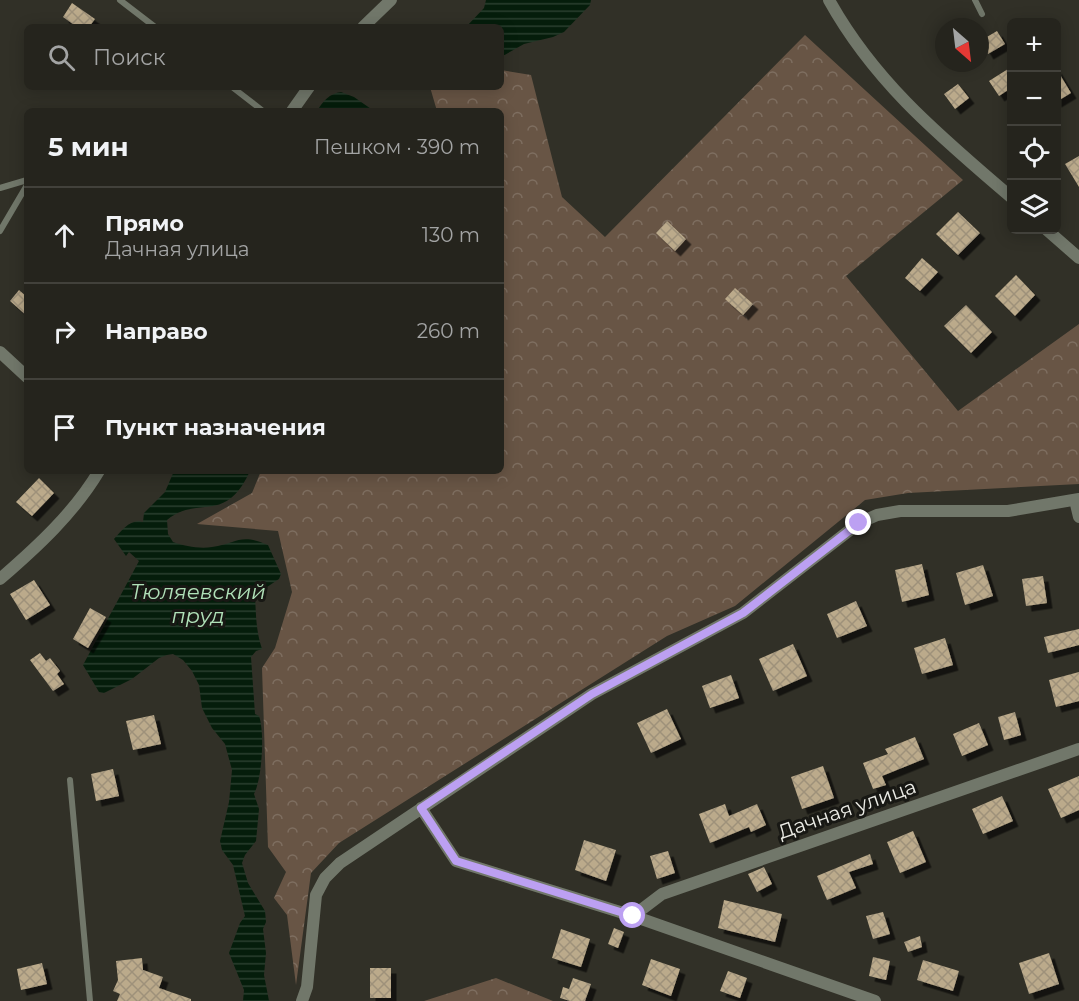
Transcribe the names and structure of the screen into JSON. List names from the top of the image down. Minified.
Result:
{"streets":{"street":["Дачная улица"]},"water":["Тюляевский пруд"],"north":"bottom right","page":{"map_buttons":["+","−"],"search":"Поиск","heading":["5 мин","Пешком · 390 m"],"list":[["Прямо","Дачная улица","130 m"],["Направо","260 m"],"Пункт назначения"]}}
